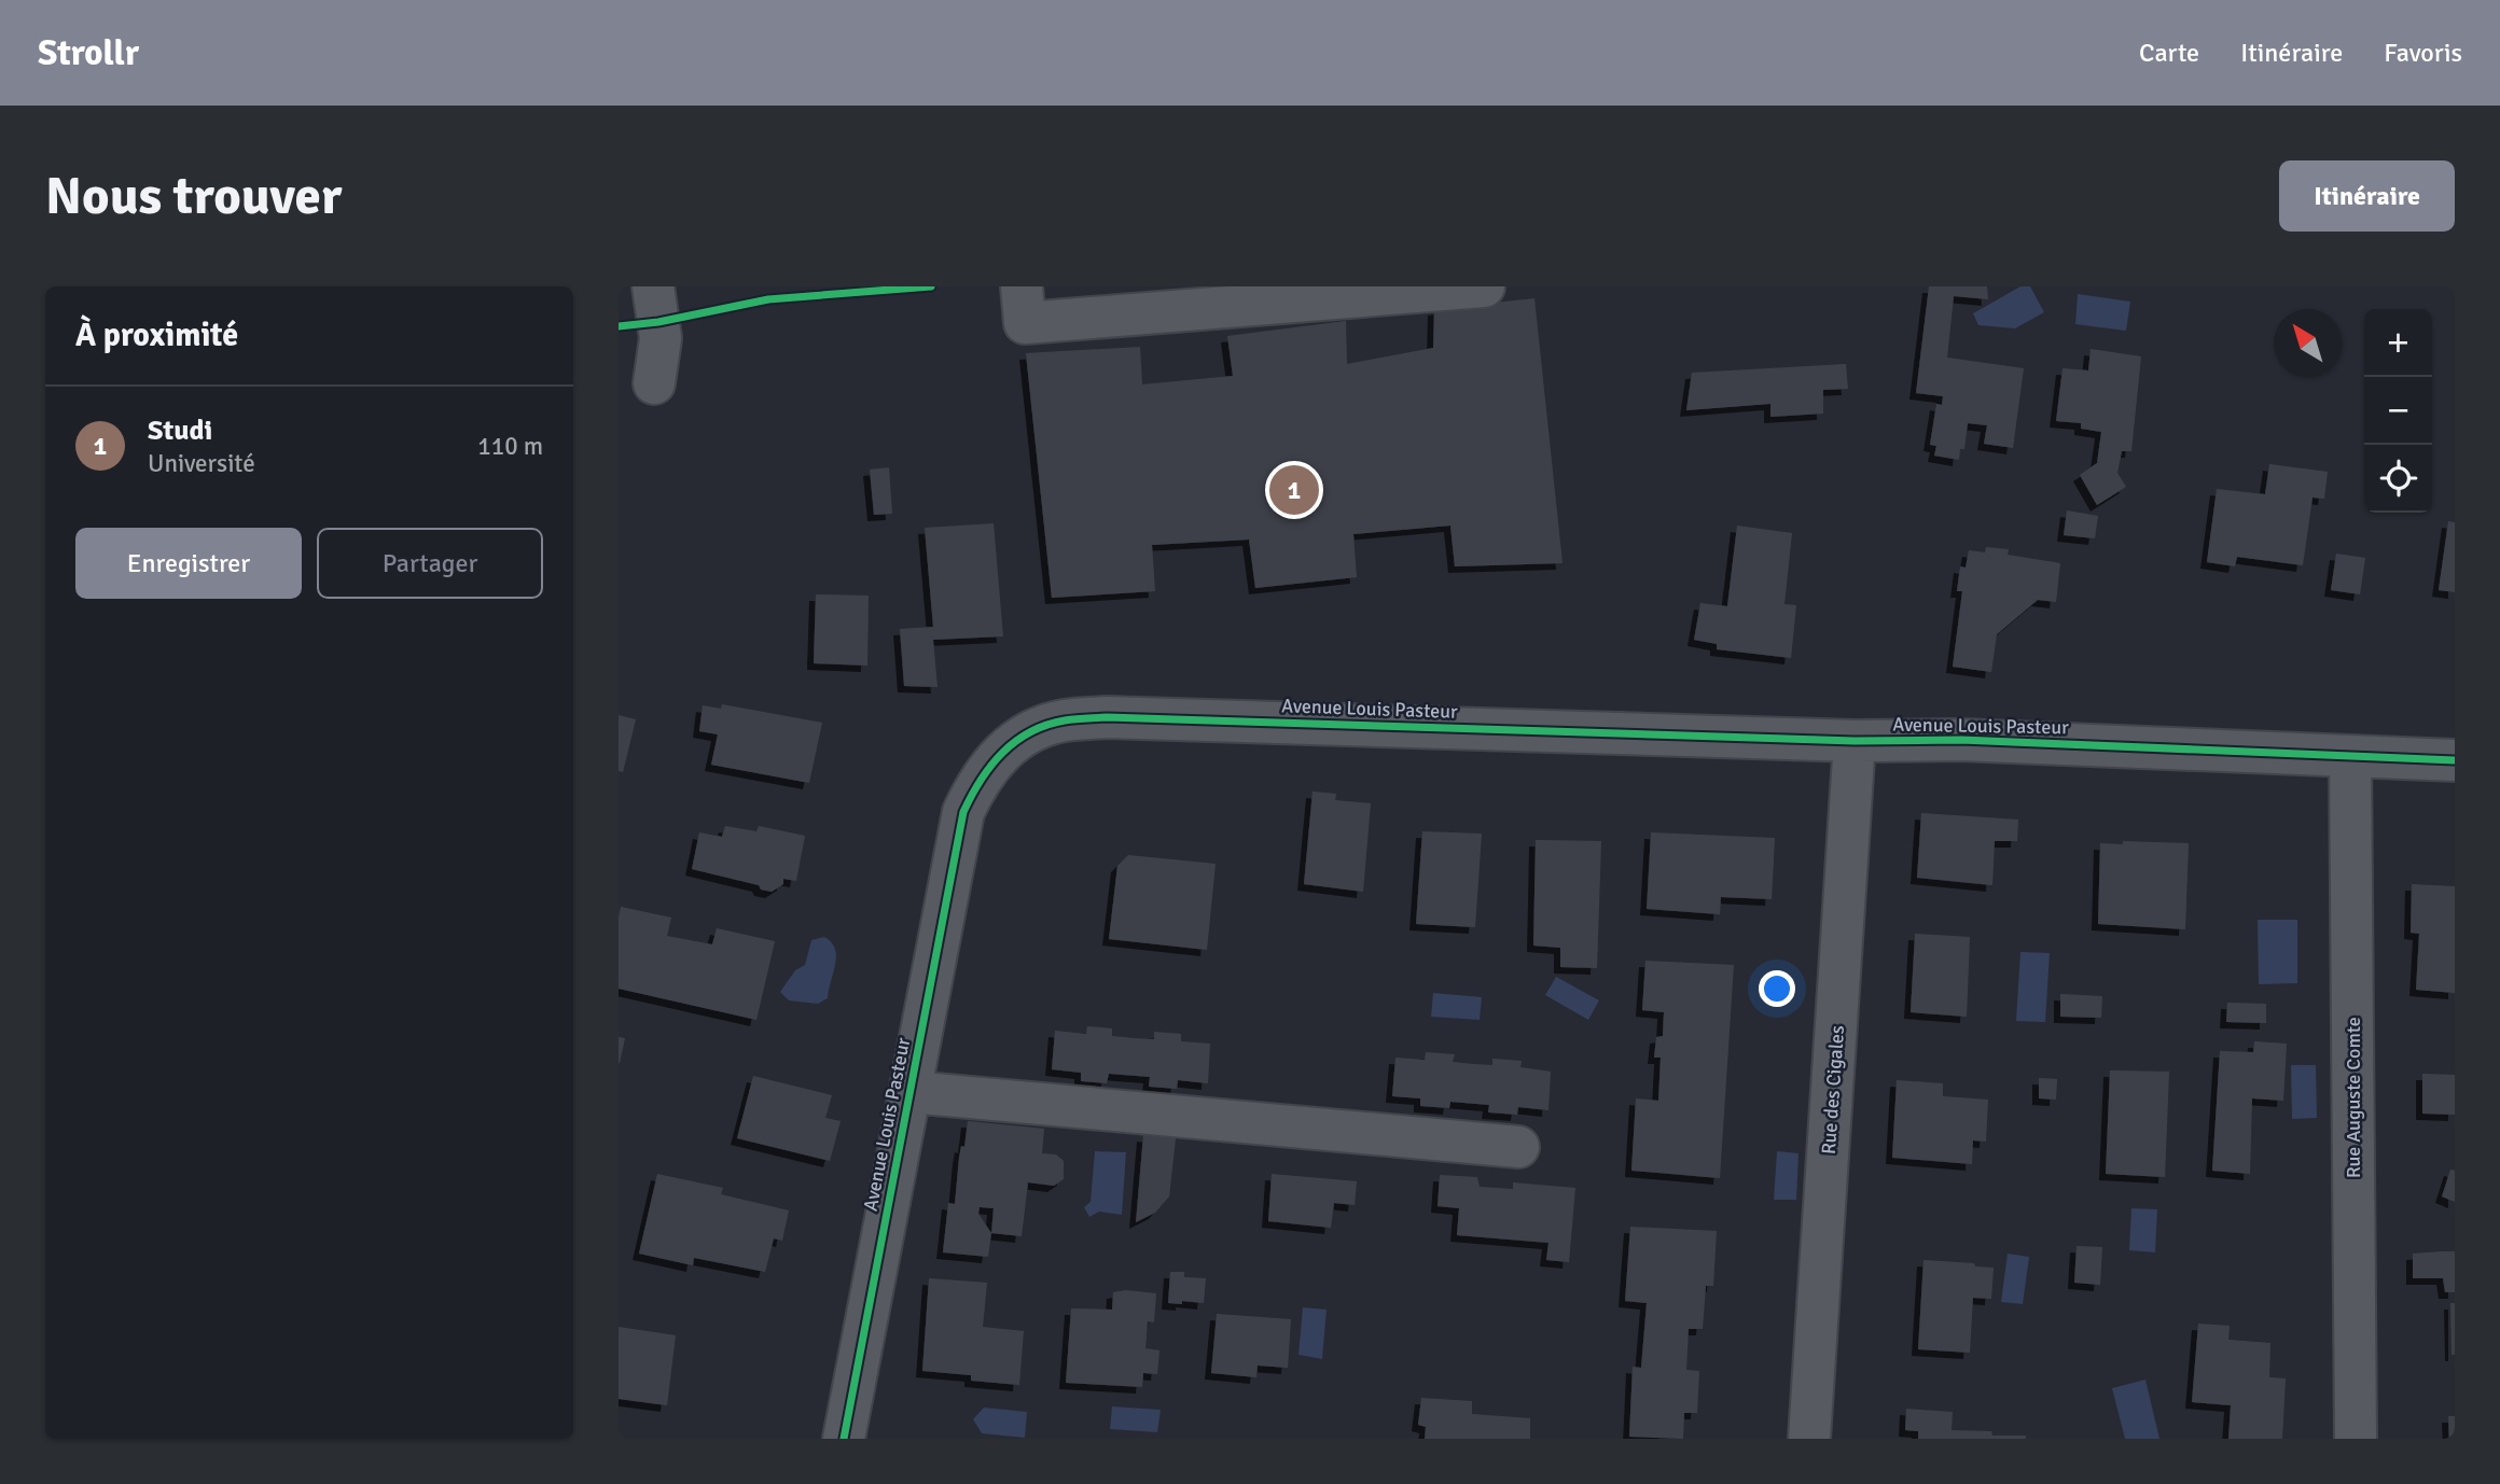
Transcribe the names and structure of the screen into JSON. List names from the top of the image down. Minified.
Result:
{"streets":{"street":["Avenue Louis Pasteur","Rue des Cigales","Rue Auguste Comte"]},"crossings":[["Avenue Louis Pasteur","Rue des Cigales"],["Avenue Louis Pasteur","Rue Auguste Comte"]],"north":"top left","page":{"header":"Strollr","nav":["Carte","Itinéraire","Favoris"],"buttons":["Itinéraire",["Enregistrer","Partager"]],"title":"Nous trouver","heading":"À proximité","map_buttons":["+","−"],"list":[{"mark":"1","name":"Studi","note":"Université","value":"110 m"}],"pins":"1"}}
